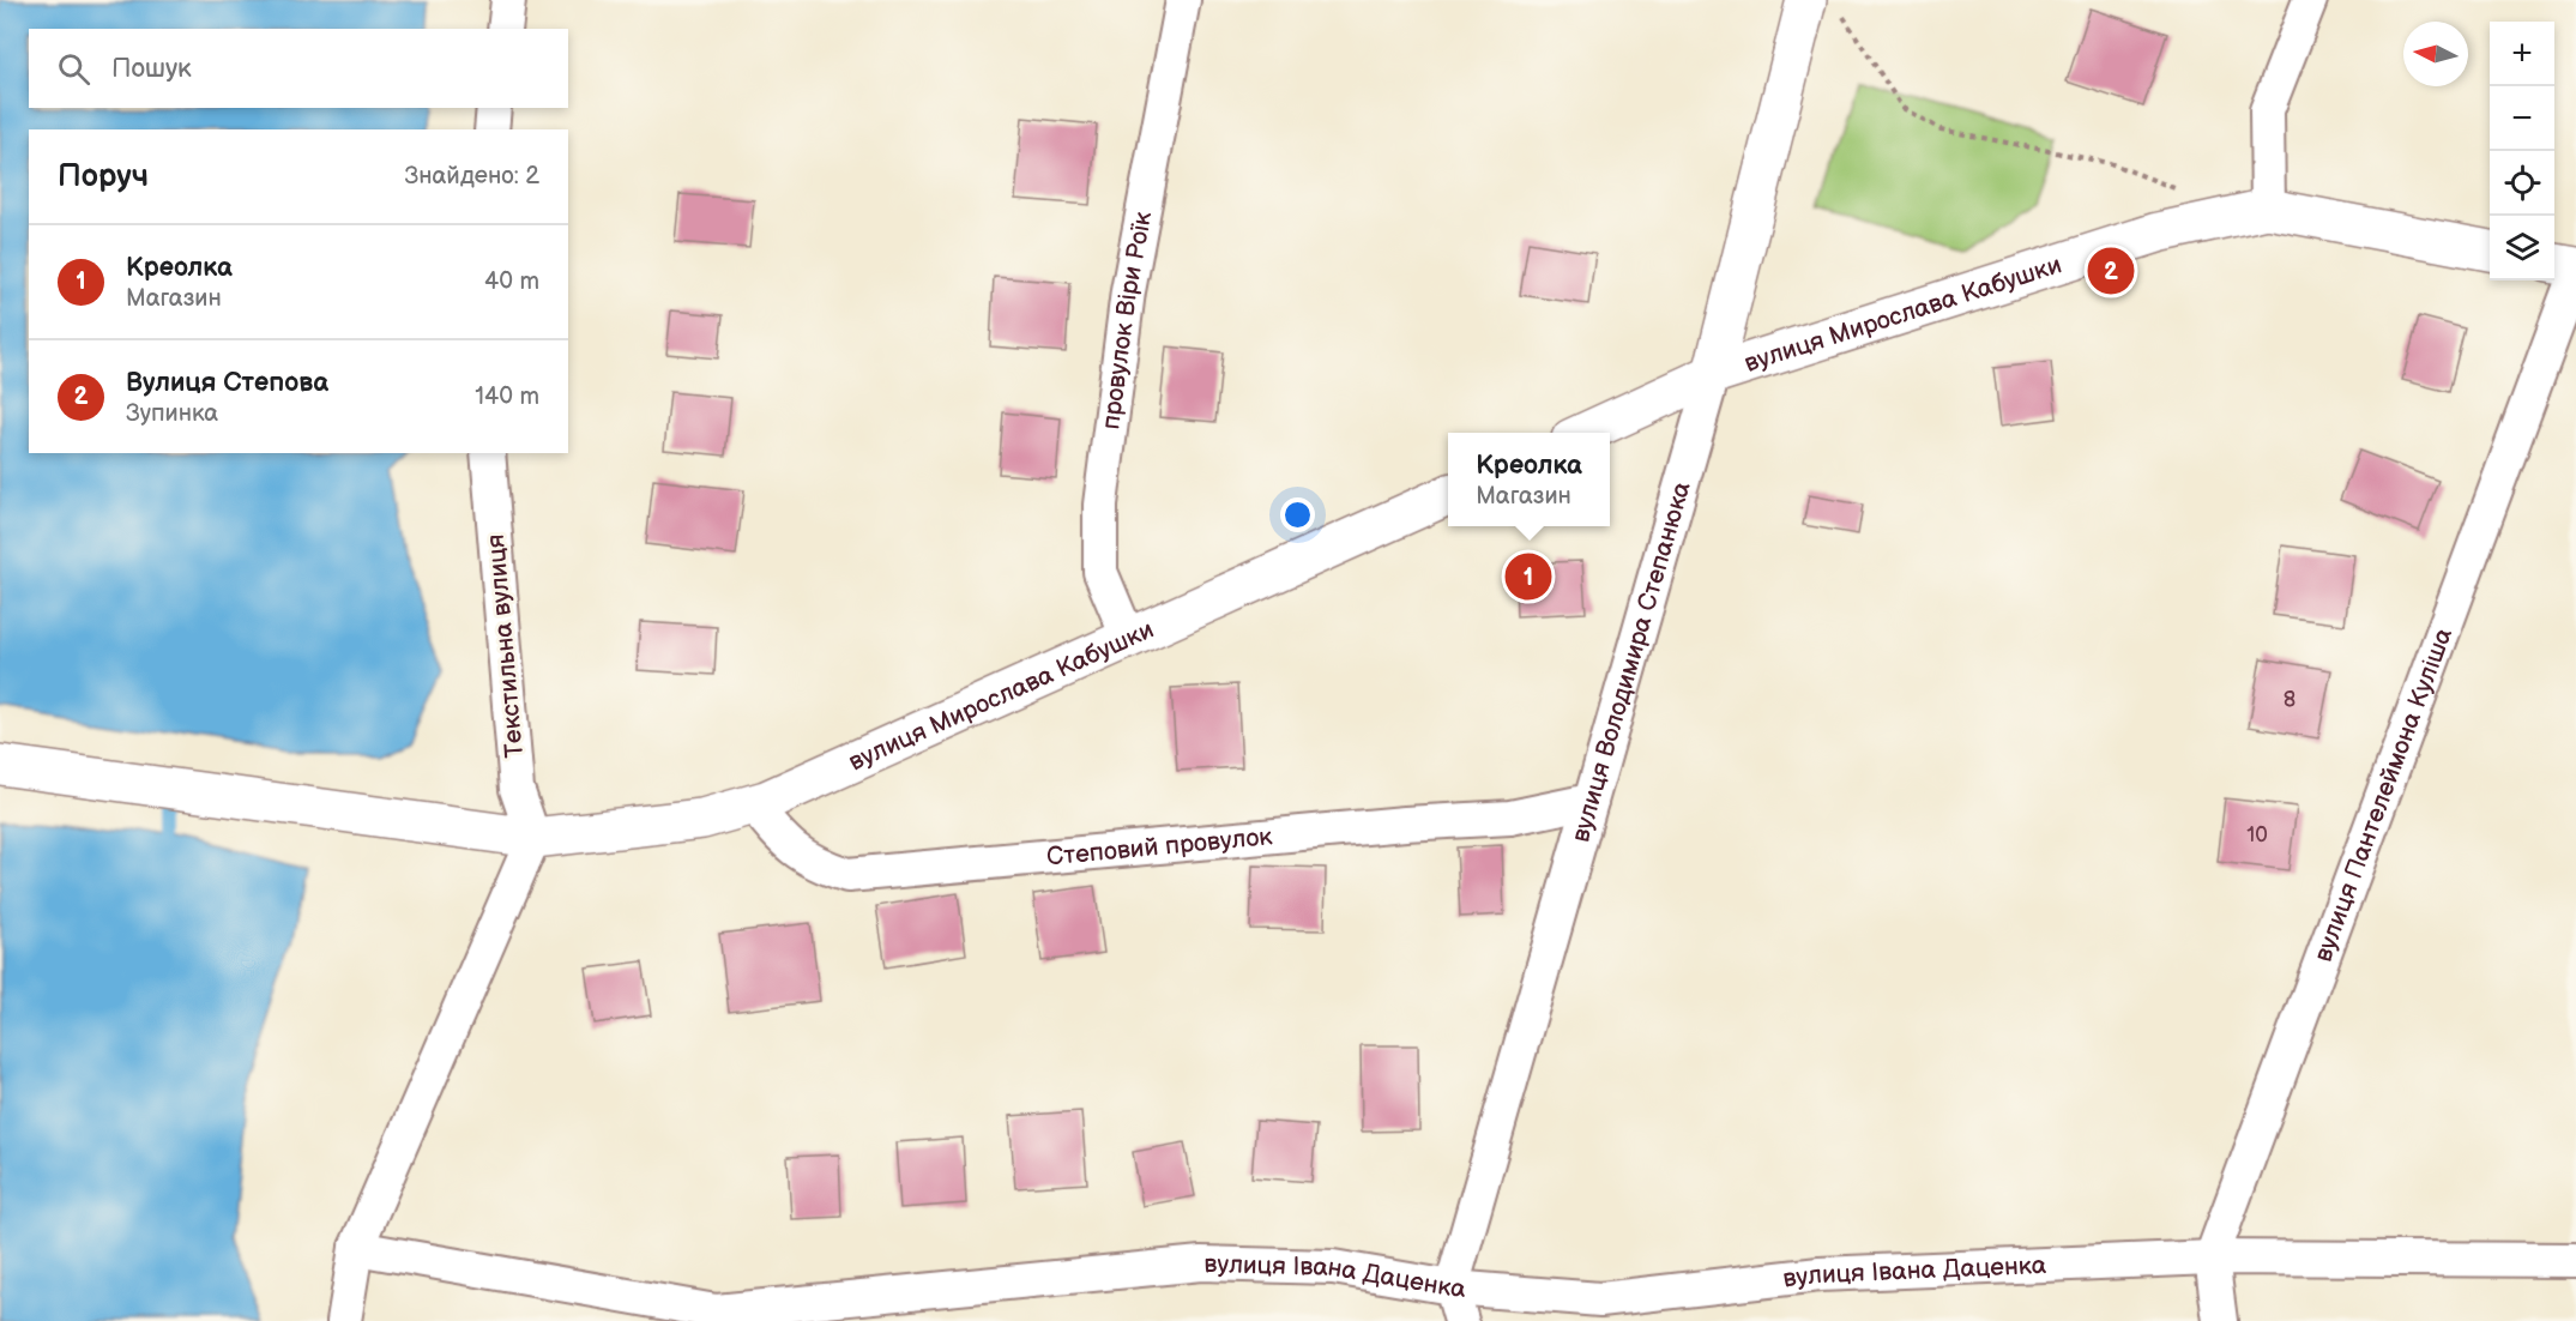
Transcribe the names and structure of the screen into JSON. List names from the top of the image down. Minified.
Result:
{"streets":{"street":["вулиця Мирослава Кабушки","провулок Віри Роїк","Текстильна вулиця","вулиця Володимира Степанюка","вулиця Пантелеймона Куліша","Степовий провулок","вулиця Івана Даценка"]},"crossings":[["вулиця Мирослава Кабушки","провулок Віри Роїк"],["вулиця Мирослава Кабушки","Текстильна вулиця"],["вулиця Мирослава Кабушки","вулиця Володимира Степанюка"],["вулиця Мирослава Кабушки","Степовий провулок"],["вулиця Володимира Степанюка","Степовий провулок"],["вулиця Володимира Степанюка","вулиця Івана Даценка"],["вулиця Пантелеймона Куліша","вулиця Івана Даценка"]],"house_numbers":["8","10"],"north":"left","page":{"map_buttons":["+","−"],"search":"Пошук","heading":["Поруч","Знайдено: 2"],"list":[{"mark":"1","name":"Креолка","note":"Магазин","value":"40 m"},{"mark":"2","name":"Вулиця Степова","note":"Зупинка","value":"140 m"}],"pins":["2","1"],"popup":["Креолка","Магазин"]}}
